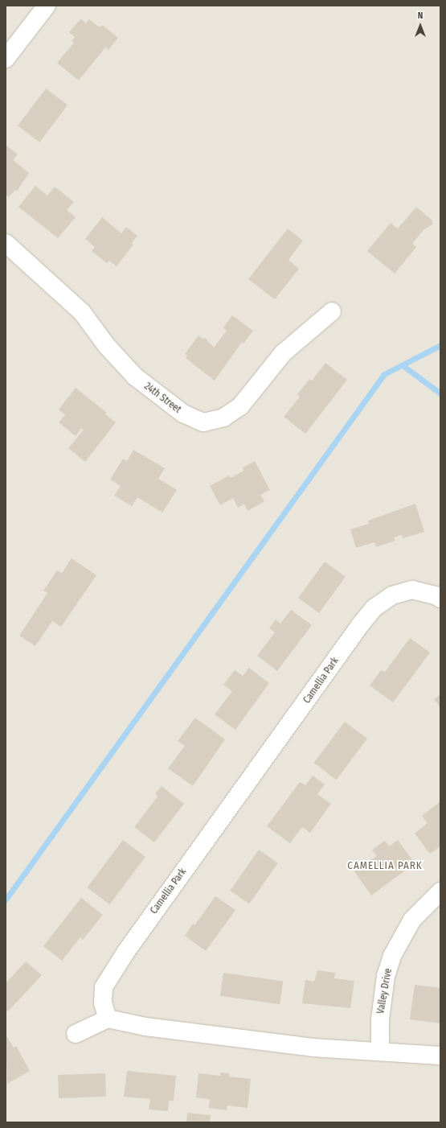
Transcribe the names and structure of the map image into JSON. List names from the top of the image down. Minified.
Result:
{"streets":{"street":["24th Street","Camellia Park","Valley Drive"]},"districts":["CAMELLIA PARK"],"north":"top"}
